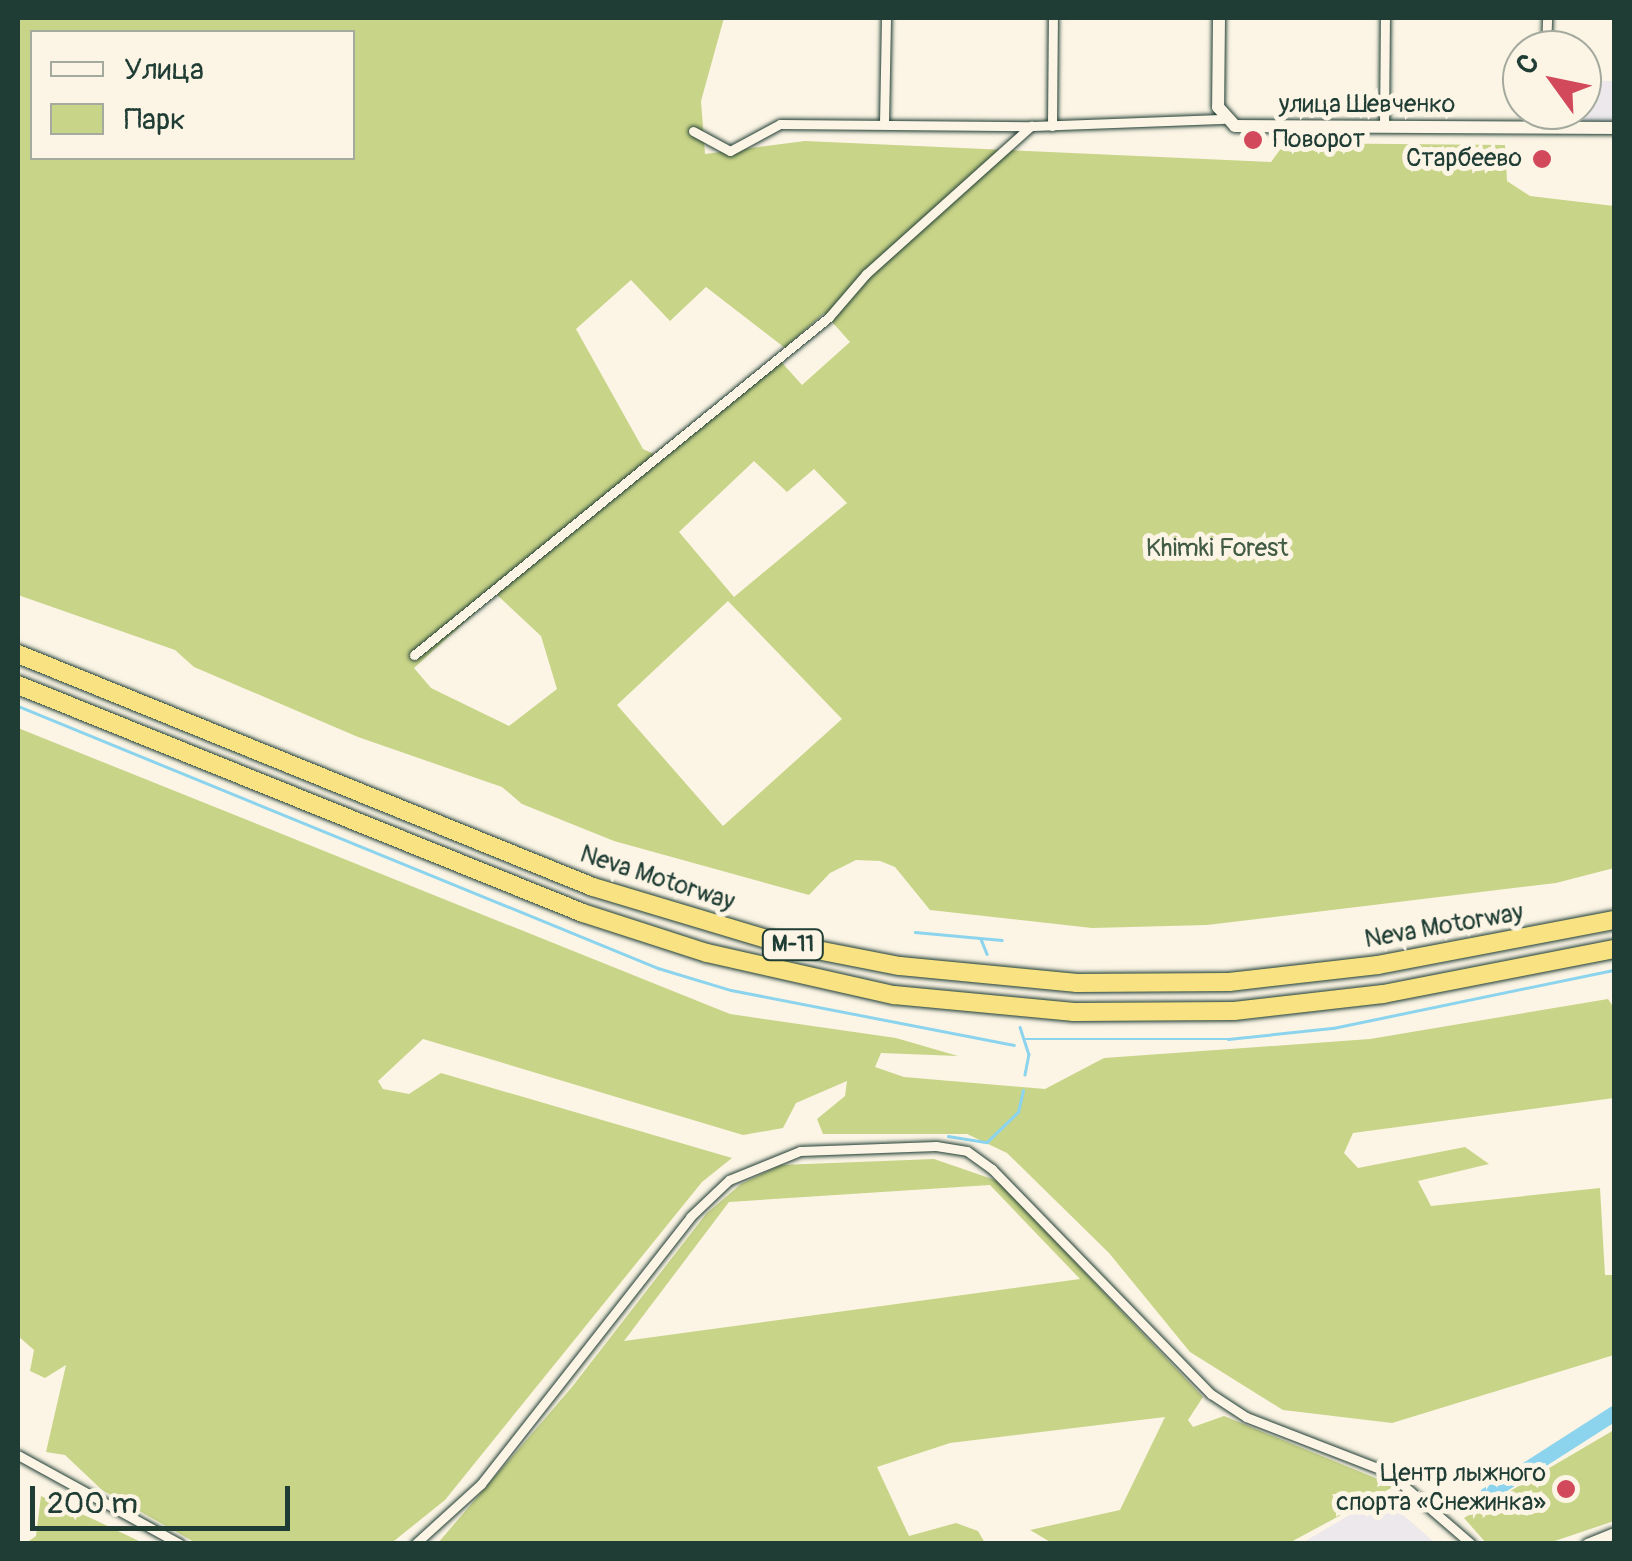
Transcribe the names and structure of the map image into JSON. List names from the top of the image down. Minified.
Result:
{"streets":{"highway":["Neva Motorway","М-11"],"main road":["улица Шевченко"]},"parks":["Khimki Forest"],"places":["Поворот","Старбеево","Центр лыжного спорта «Снежинка»"],"legend":["Улица","Парк"],"scale_bar":"200 m","north":"top left"}
